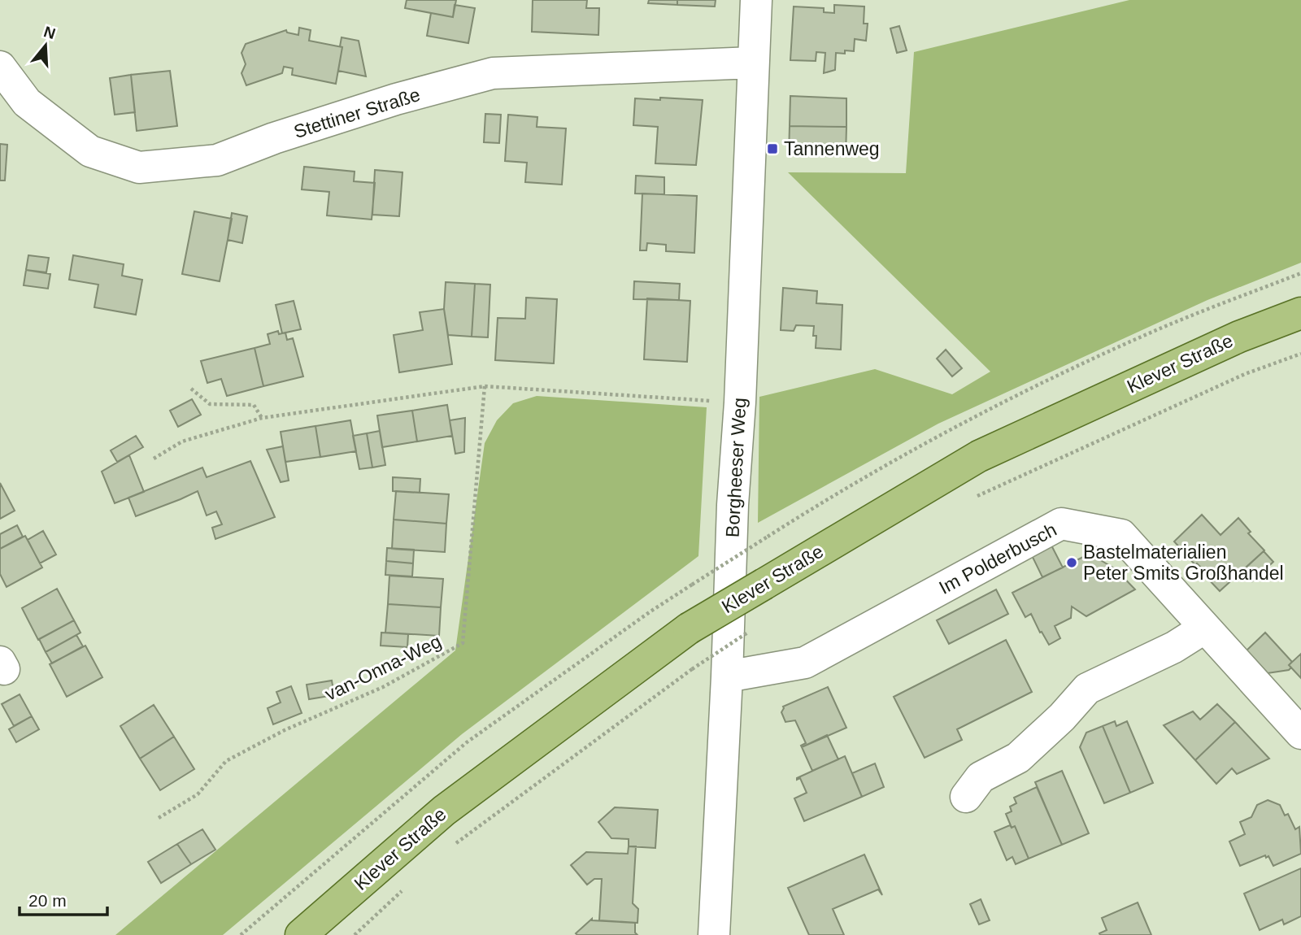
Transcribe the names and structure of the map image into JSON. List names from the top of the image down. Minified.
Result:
{"streets":{"main road":["Klever Straße"],"street":["Stettiner Straße","Borgheeser Weg","Im Polderbusch"],"path":["van-Onna-Weg"]},"crossings":[["Stettiner Straße","Borgheeser Weg"],["Borgheeser Weg","Im Polderbusch"]],"places":{"transit":["Tannenweg"],"other":["Bastelmaterialien Peter Smits Großhandel"]},"scale_bar":"20 m","north":"top"}
